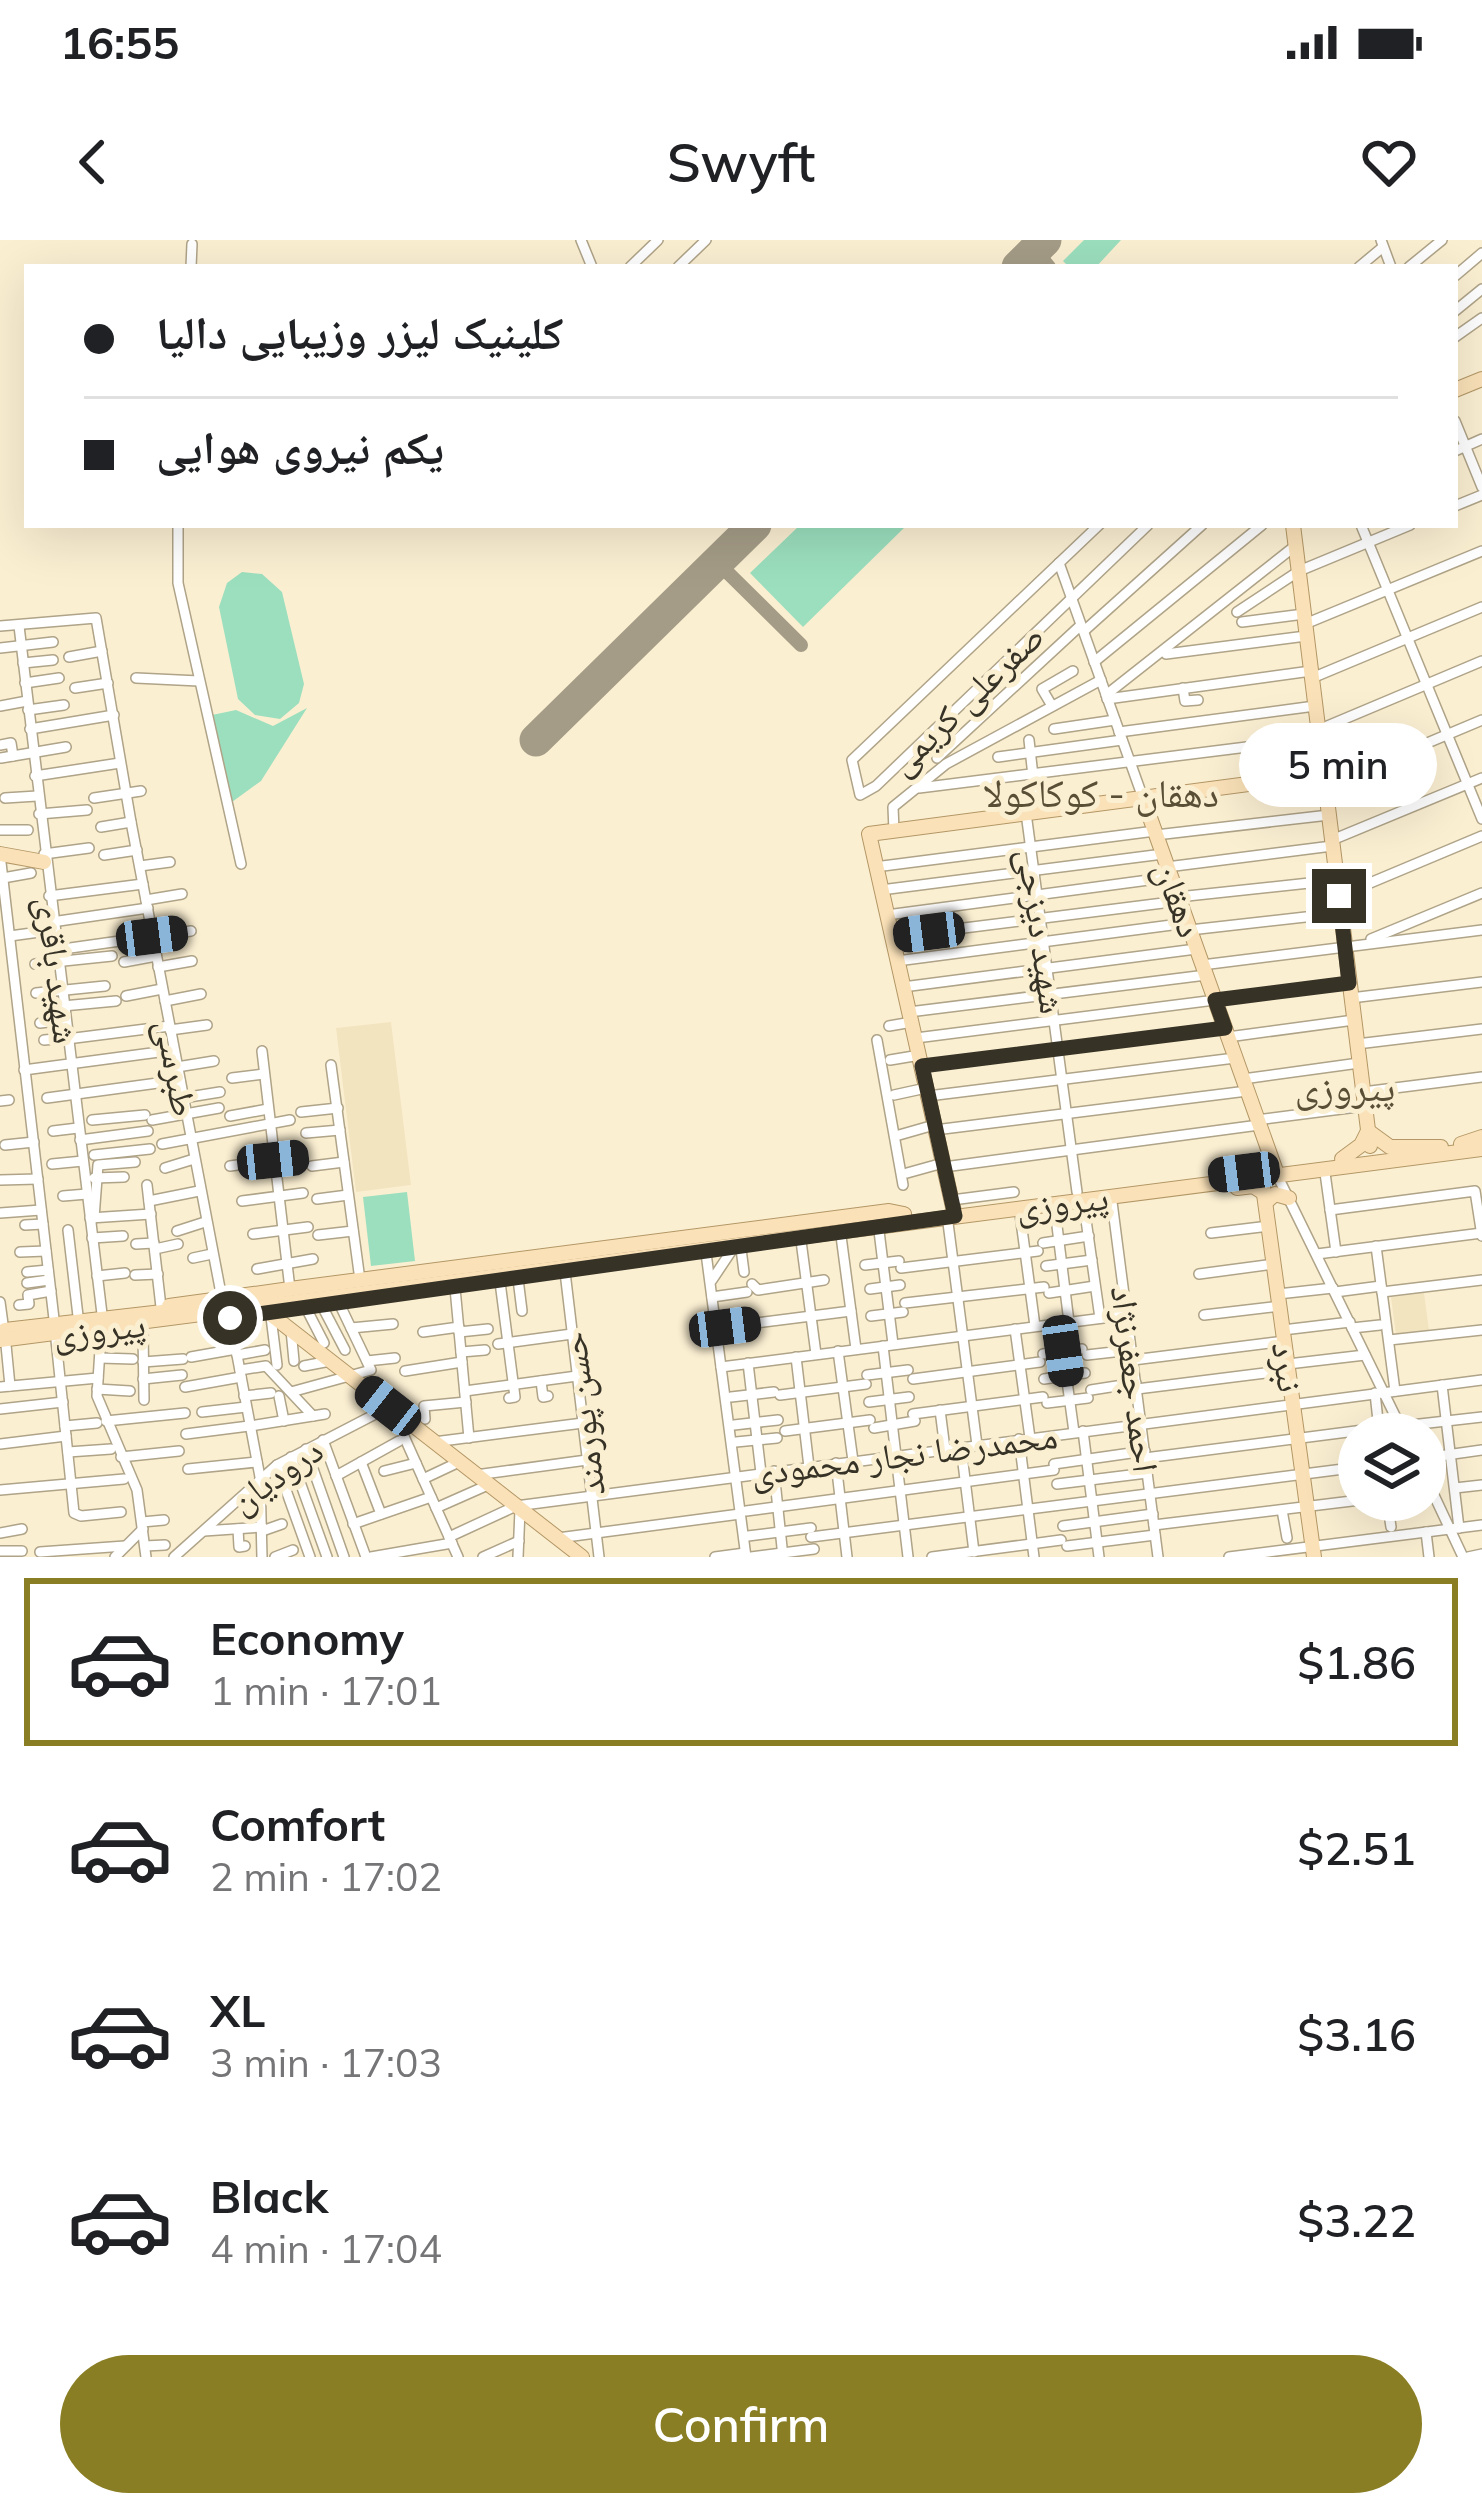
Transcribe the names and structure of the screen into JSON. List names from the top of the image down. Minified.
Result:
{"streets":{"main road":["دهقان","پیروزی","نبرد"],"street":["صفرعلی کریمی","شهید دیزجی","شهید باقری","طبرسی","احمد جعفرنژاد","حسن پورمند","محمدرضا نجار محمودی","درودیان"]},"crossings":[["صفرعلی کریمی","دهقان"],["دهقان","پیروزی"],["دهقان","نبرد"],["شهید دیزجی","پیروزی"],["شهید باقری","طبرسی"],["شهید باقری","پیروزی"],["طبرسی","پیروزی"],["طبرسی","درودیان"],["پیروزی","نبرد"],["پیروزی","احمد جعفرنژاد"],["نبرد","محمدرضا نجار محمودی"],["احمد جعفرنژاد","محمدرضا نجار محمودی"],["حسن پورمند","محمدرضا نجار محمودی"]],"districts":["دهقان - کوکاکولا","پیروزی"],"page":{"status":"16:55","header":"Swyft","banner":["کلینیک لیزر وزیبایی دالیا","یکم نیروی هوایی"],"bubble":"5 min","list":[{"name":"Economy","note":"1 min · 17:01","value":"$1.86"},{"name":"Comfort","note":"2 min · 17:02","value":"$2.51"},{"name":"XL","note":"3 min · 17:03","value":"$3.16"},{"name":"Black","note":"4 min · 17:04","value":"$3.22"}],"buttons":"Confirm"}}
